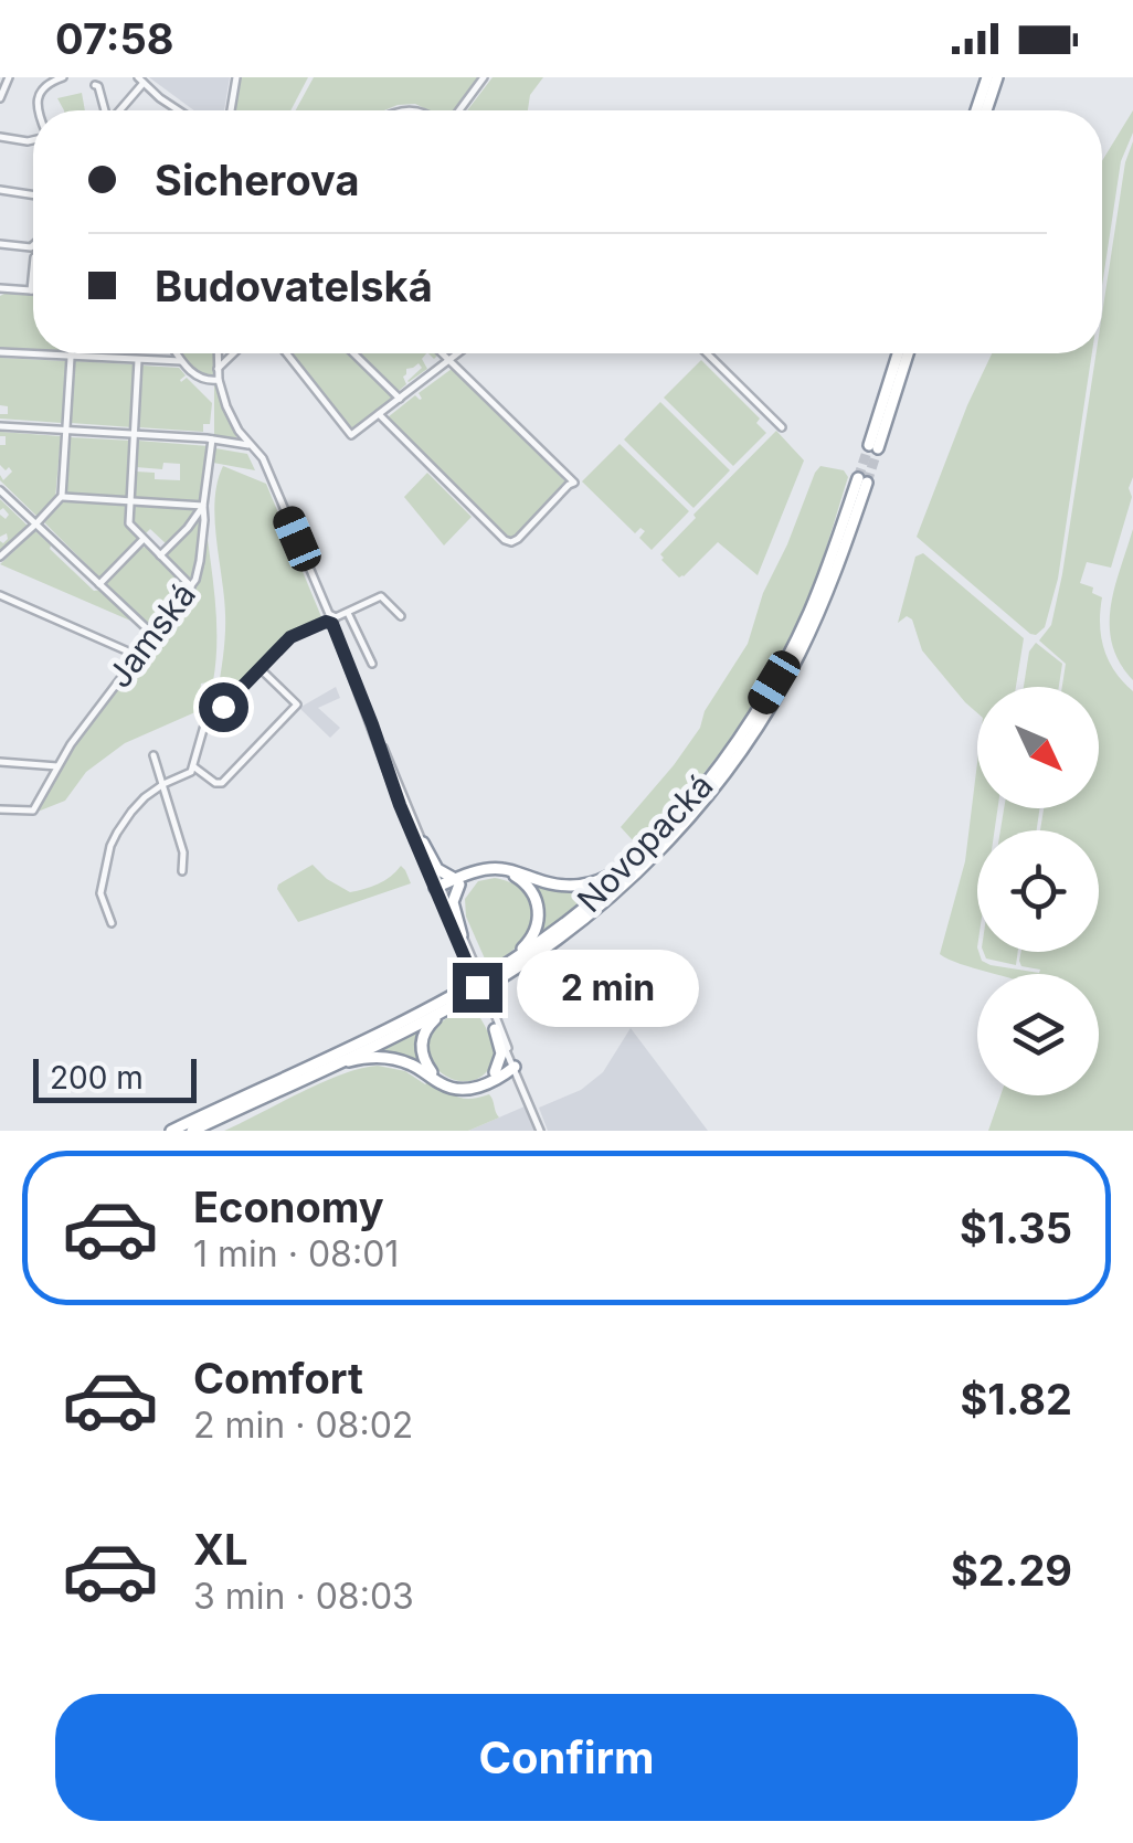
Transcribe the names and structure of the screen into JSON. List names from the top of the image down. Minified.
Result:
{"streets":{"highway":["Novopacká"],"street":["Jamská"]},"scale_bar":"200 m","north":"bottom right","page":{"status":"07:58","banner":["Sicherova","Budovatelská"],"bubble":"2 min","scale":"200 m","list":[{"name":"Economy","note":"1 min · 08:01","value":"$1.35"},{"name":"Comfort","note":"2 min · 08:02","value":"$1.82"},{"name":"XL","note":"3 min · 08:03","value":"$2.29"}],"buttons":"Confirm"}}
